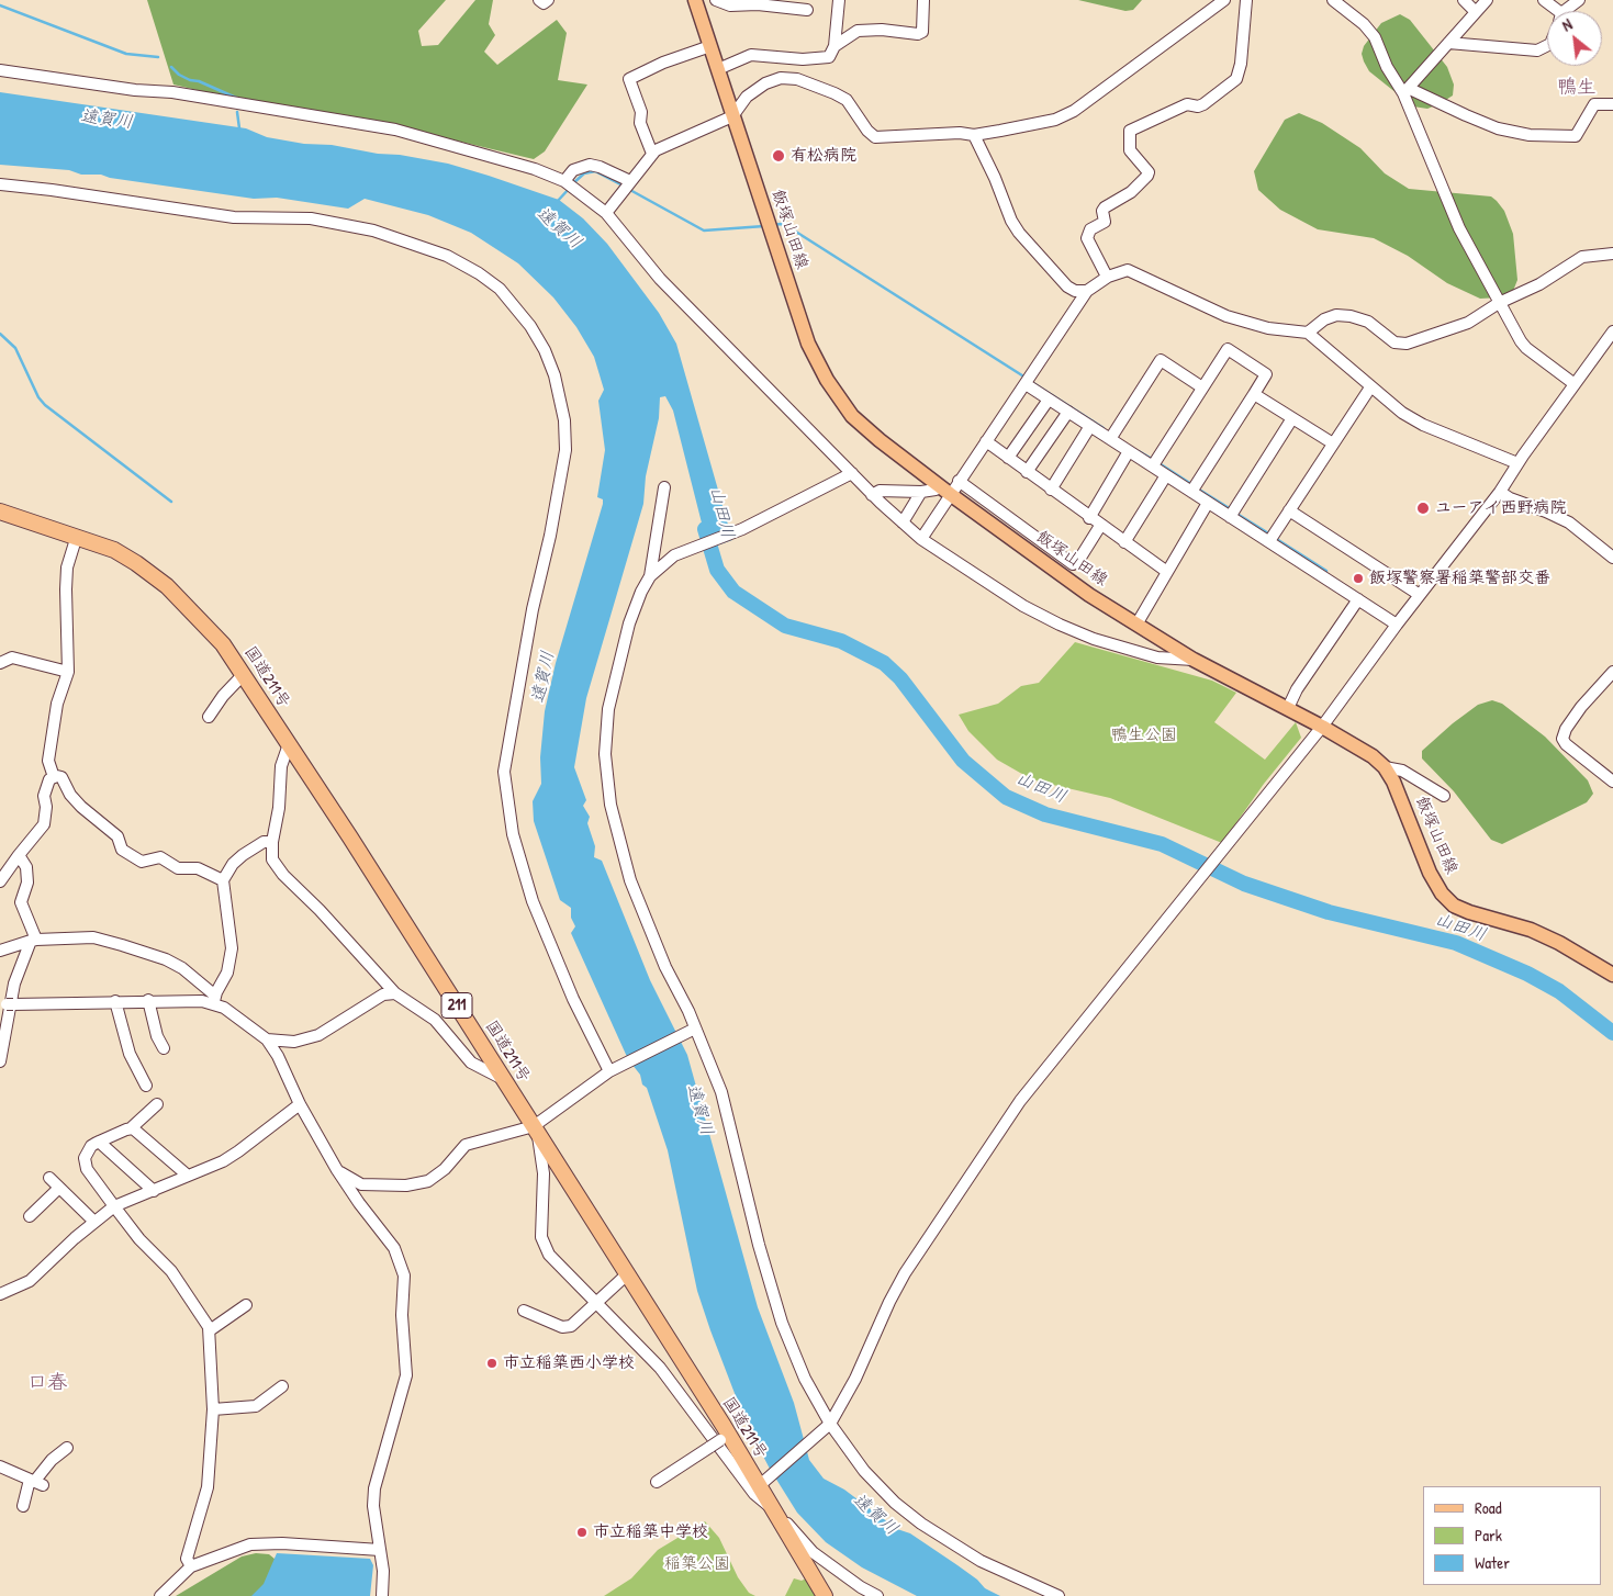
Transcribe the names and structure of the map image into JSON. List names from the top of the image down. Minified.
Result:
{"streets":{"highway":["国道211号","211"],"main road":["飯塚山田線"]},"districts":["鴨生","口春"],"water":["遠賀川","山田川"],"parks":["鴨生公園","稲築公園"],"places":["有松病院","ユーアイ西野病院","飯塚警察署稲築警部交番","市立稲築西小学校","市立稲築中学校"],"legend":["Road","Park","Water"],"north":"top left"}
